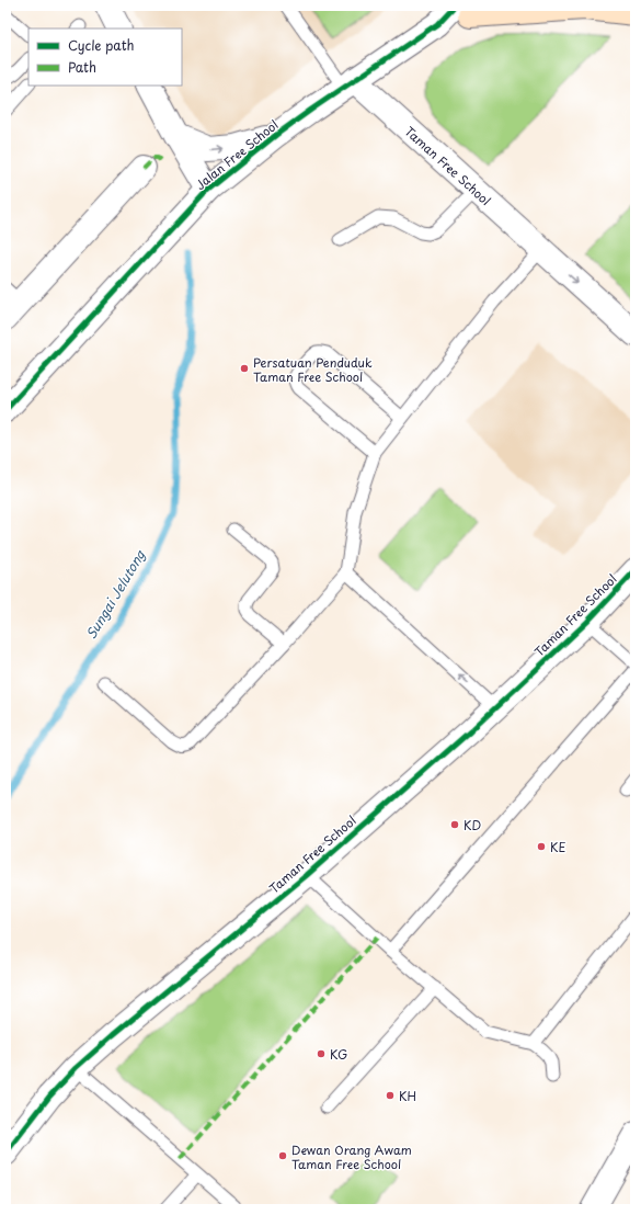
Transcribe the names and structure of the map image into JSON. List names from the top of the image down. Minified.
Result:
{"streets":{"street":["Jalan Free School","Taman Free School"]},"crossings":[["Jalan Free School","Taman Free School"]],"water":["Sungai Jelutong"],"places":["Persatuan Penduduk Taman Free School","KD","KE","KG","KH","Dewan Orang Awam Taman Free School"],"legend":["Cycle path","Path"]}
